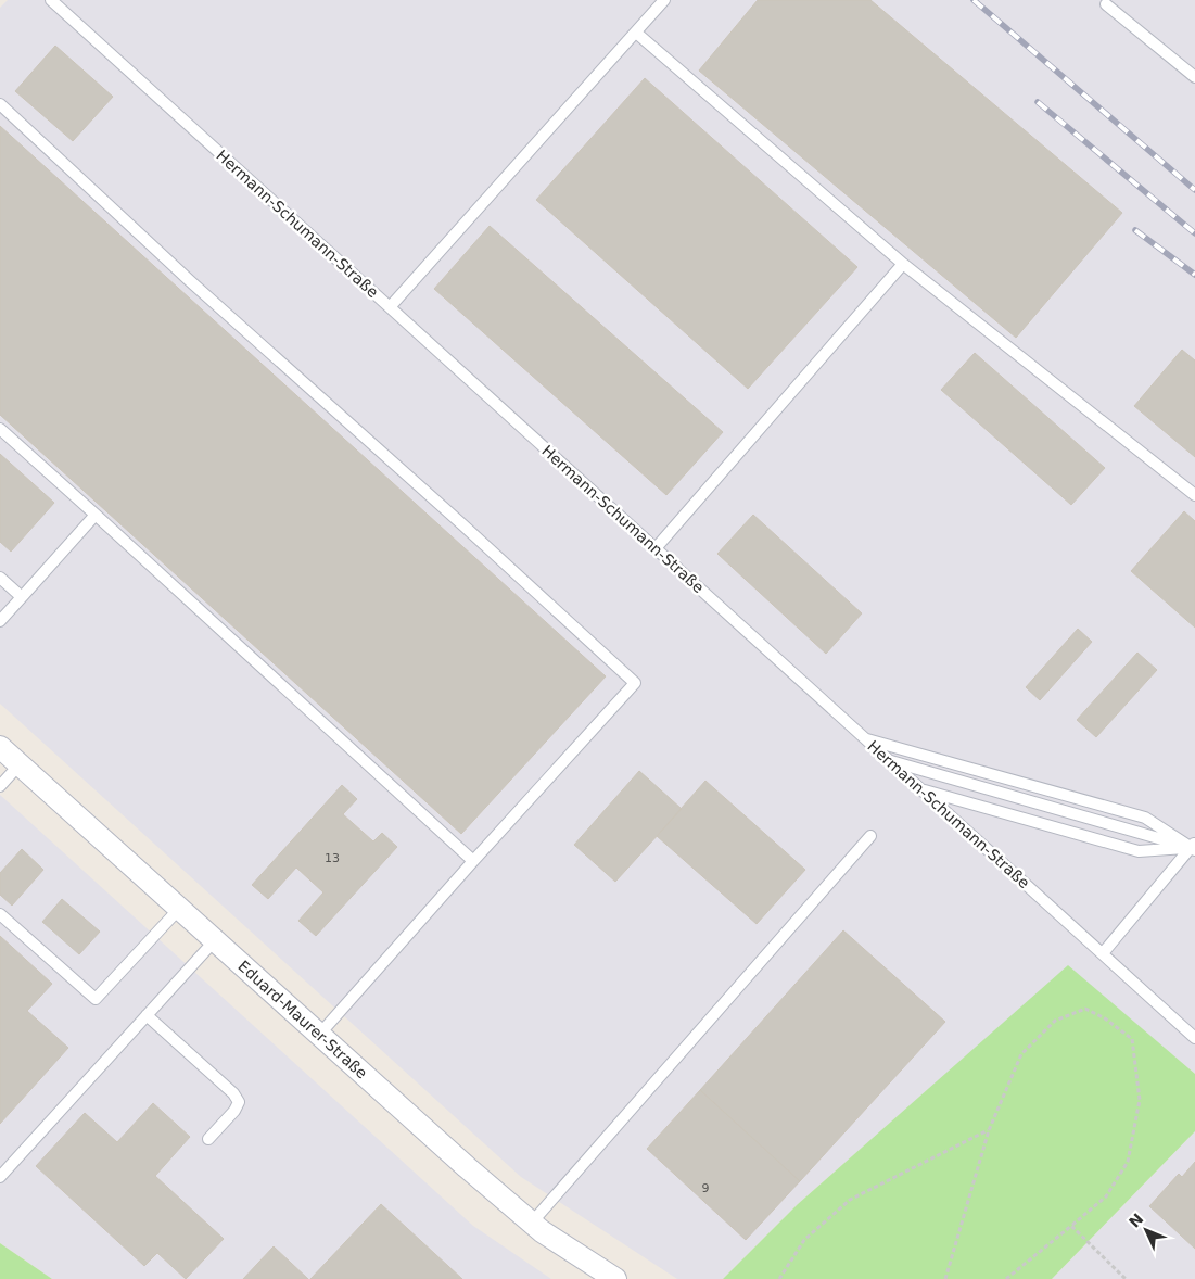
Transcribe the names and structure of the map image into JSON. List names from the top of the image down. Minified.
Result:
{"streets":{"street":["Eduard-Maurer-Straße"],"lane":["Hermann-Schumann-Straße"]},"house_numbers":["13","9"],"north":"top left"}
